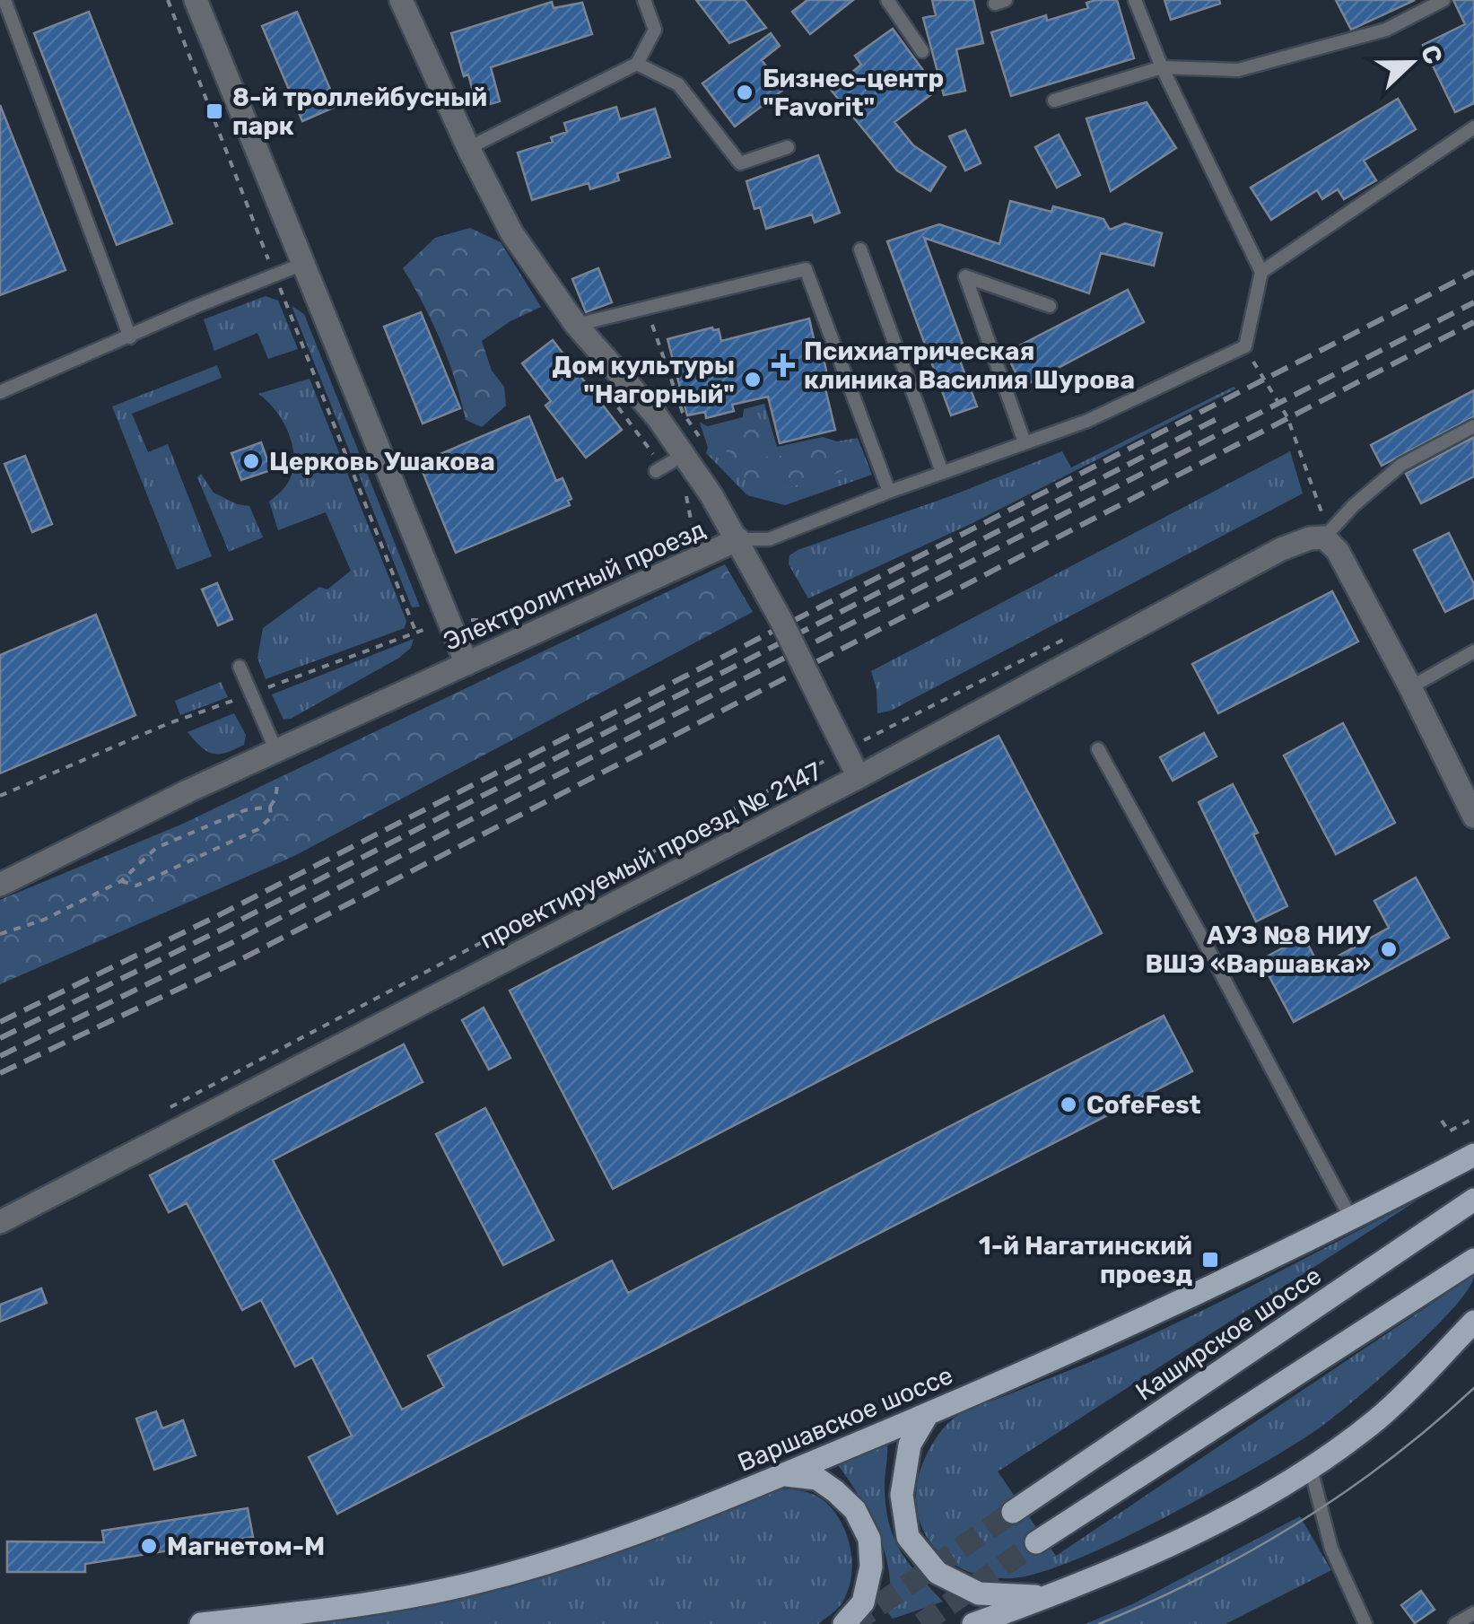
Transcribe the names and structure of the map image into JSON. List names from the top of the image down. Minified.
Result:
{"streets":{"main road":["Каширское шоссе","Варшавское шоссе"],"street":["Электролитный проезд","проектируемый проезд № 2147"]},"places":{"other":["Бизнес-центр \"Favorit\"","Дом культуры \"Нагорный\"","Церковь Ушакова","АУЗ №8 НИУ ВШЭ «Варшавка»","CofeFest","Магнетом-М"],"transit":["8-й троллейбусный парк","1-й Нагатинский проезд"],"health":["Психиатрическая клиника Василия Шурова"]},"north":"right"}
